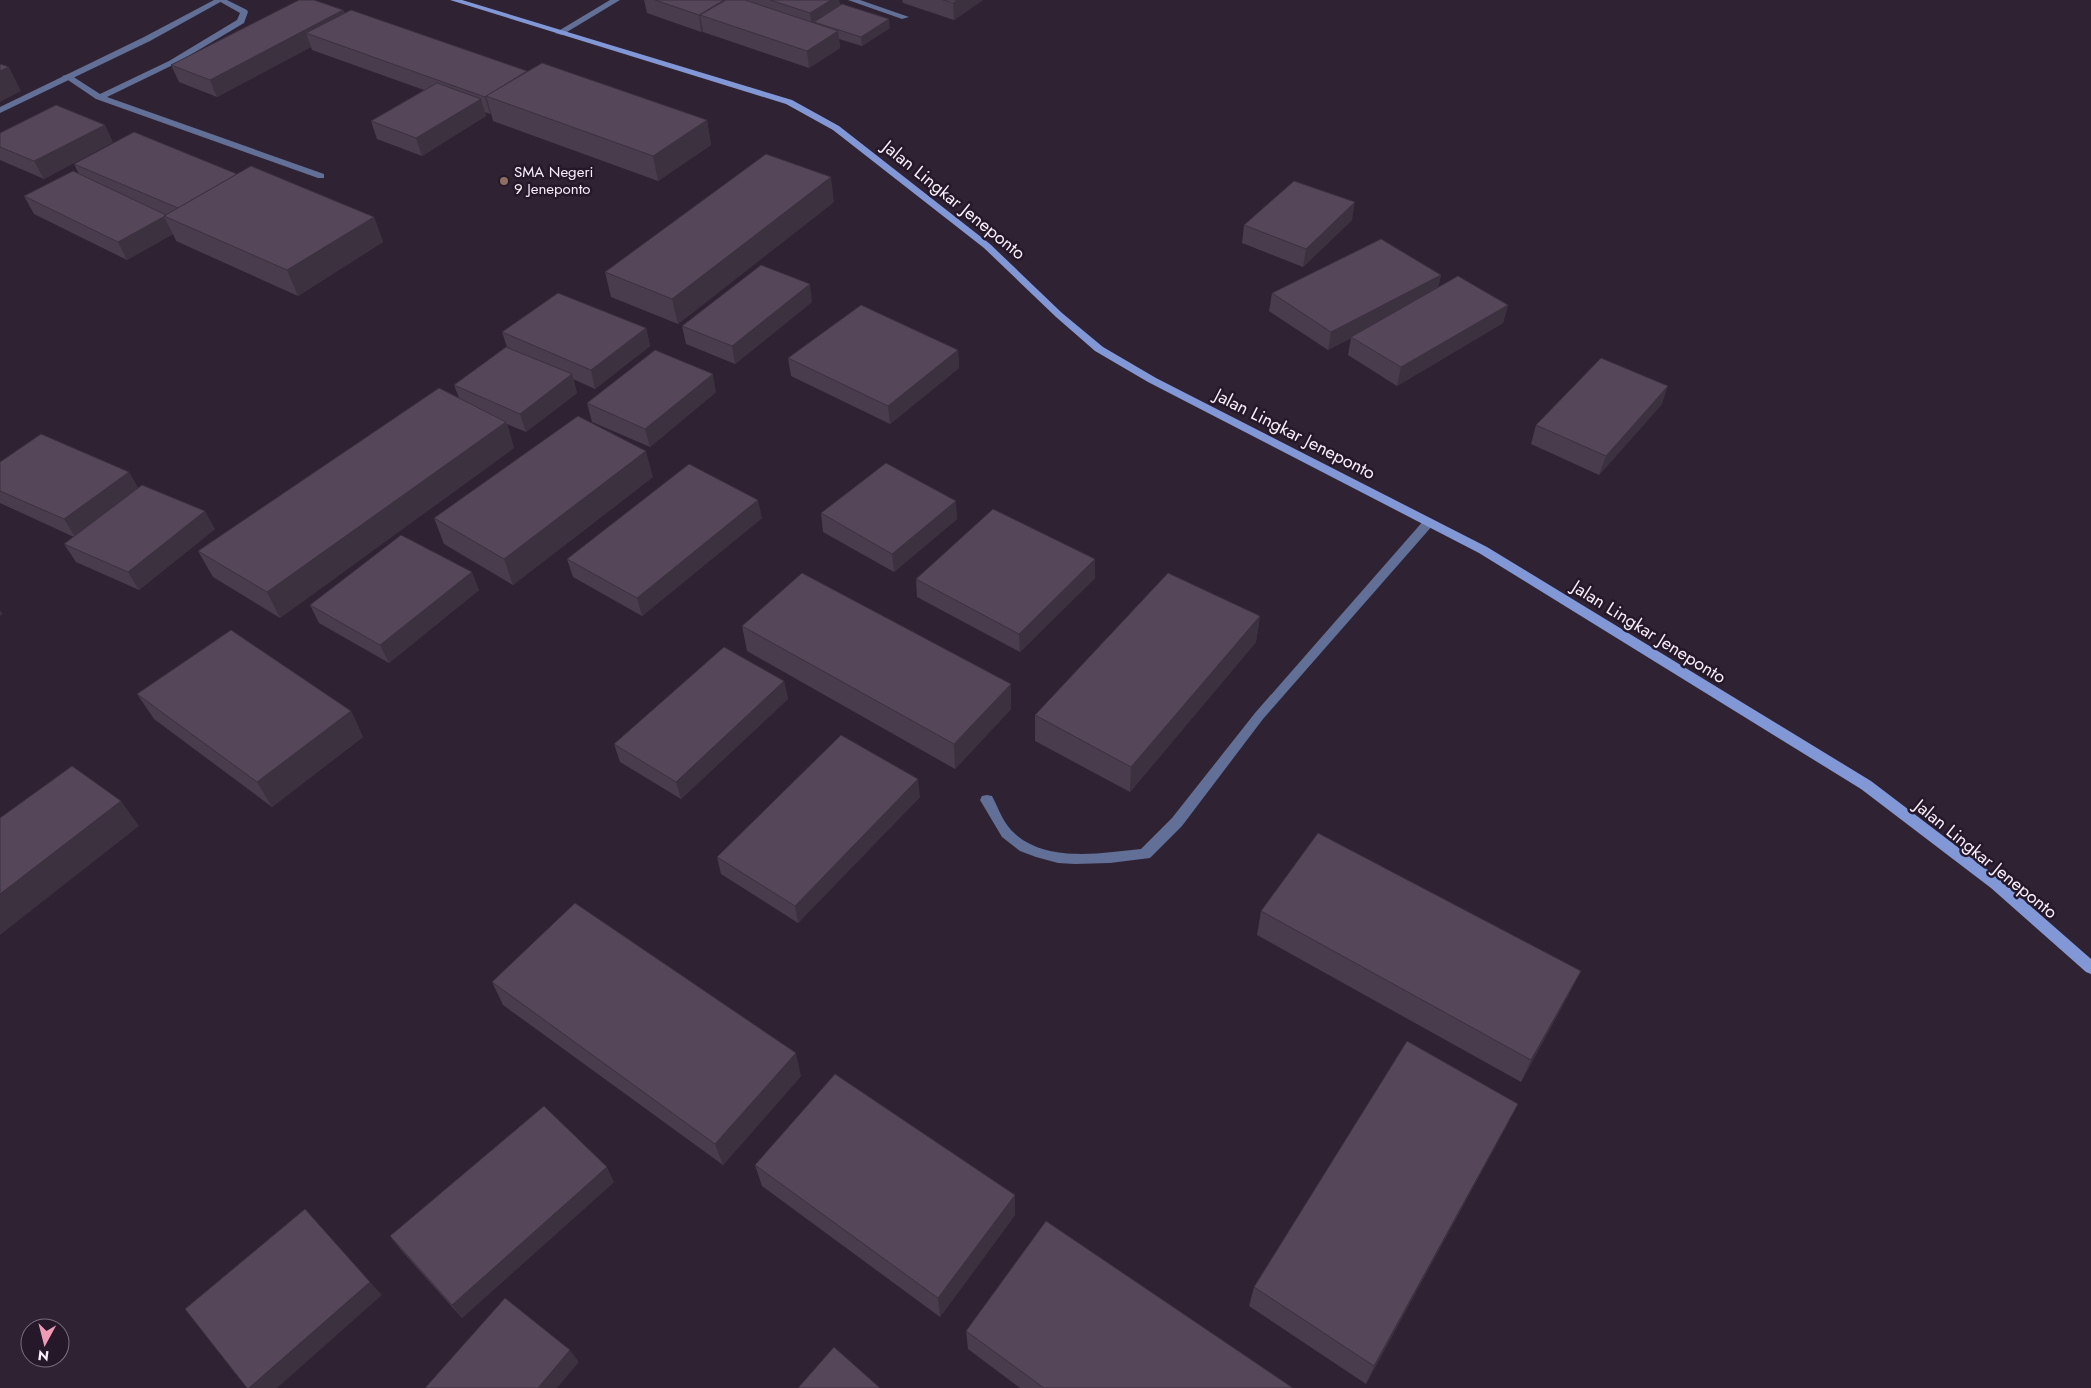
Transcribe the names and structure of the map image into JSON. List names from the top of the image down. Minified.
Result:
{"streets":{"main road":["Jalan Lingkar Jeneponto"]},"places":["SMA Negeri 9 Jeneponto"],"north":"bottom"}
